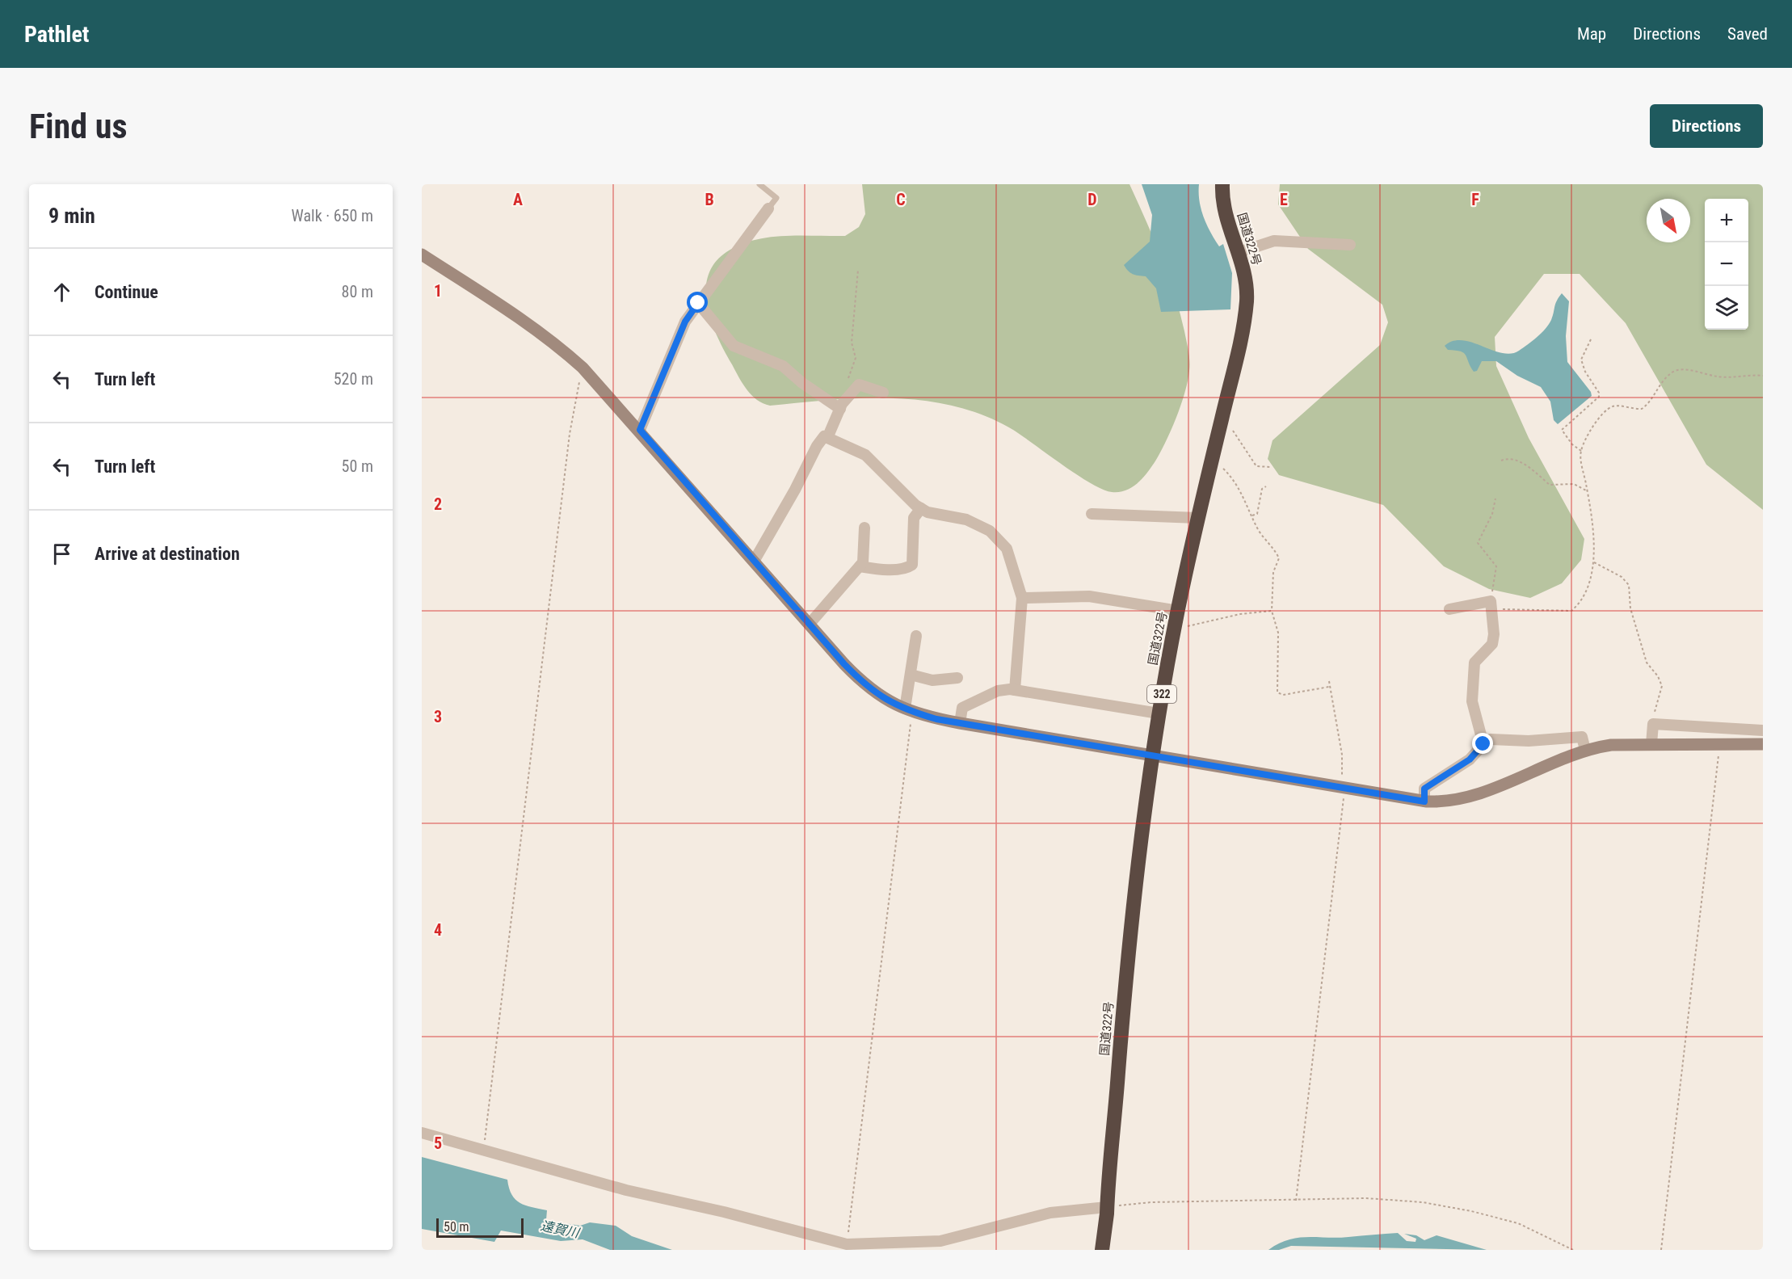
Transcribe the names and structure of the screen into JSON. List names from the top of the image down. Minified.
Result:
{"streets":{"highway":["国道322号","322"]},"water":["遠賀川"],"scale_bar":"50 m","north":"bottom right","page":{"header":"Pathlet","nav":["Map","Directions","Saved"],"buttons":"Directions","title":"Find us","heading":["9 min","Walk · 650 m"],"map_buttons":["+","−"],"list":[["Continue","80 m"],["Turn left","520 m"],["Turn left","50 m"],"Arrive at destination"],"scale":"50 m"},"grid":{"columns":["A","B","C","D","E","F"],"rows":["1","2","3","4","5"]}}
